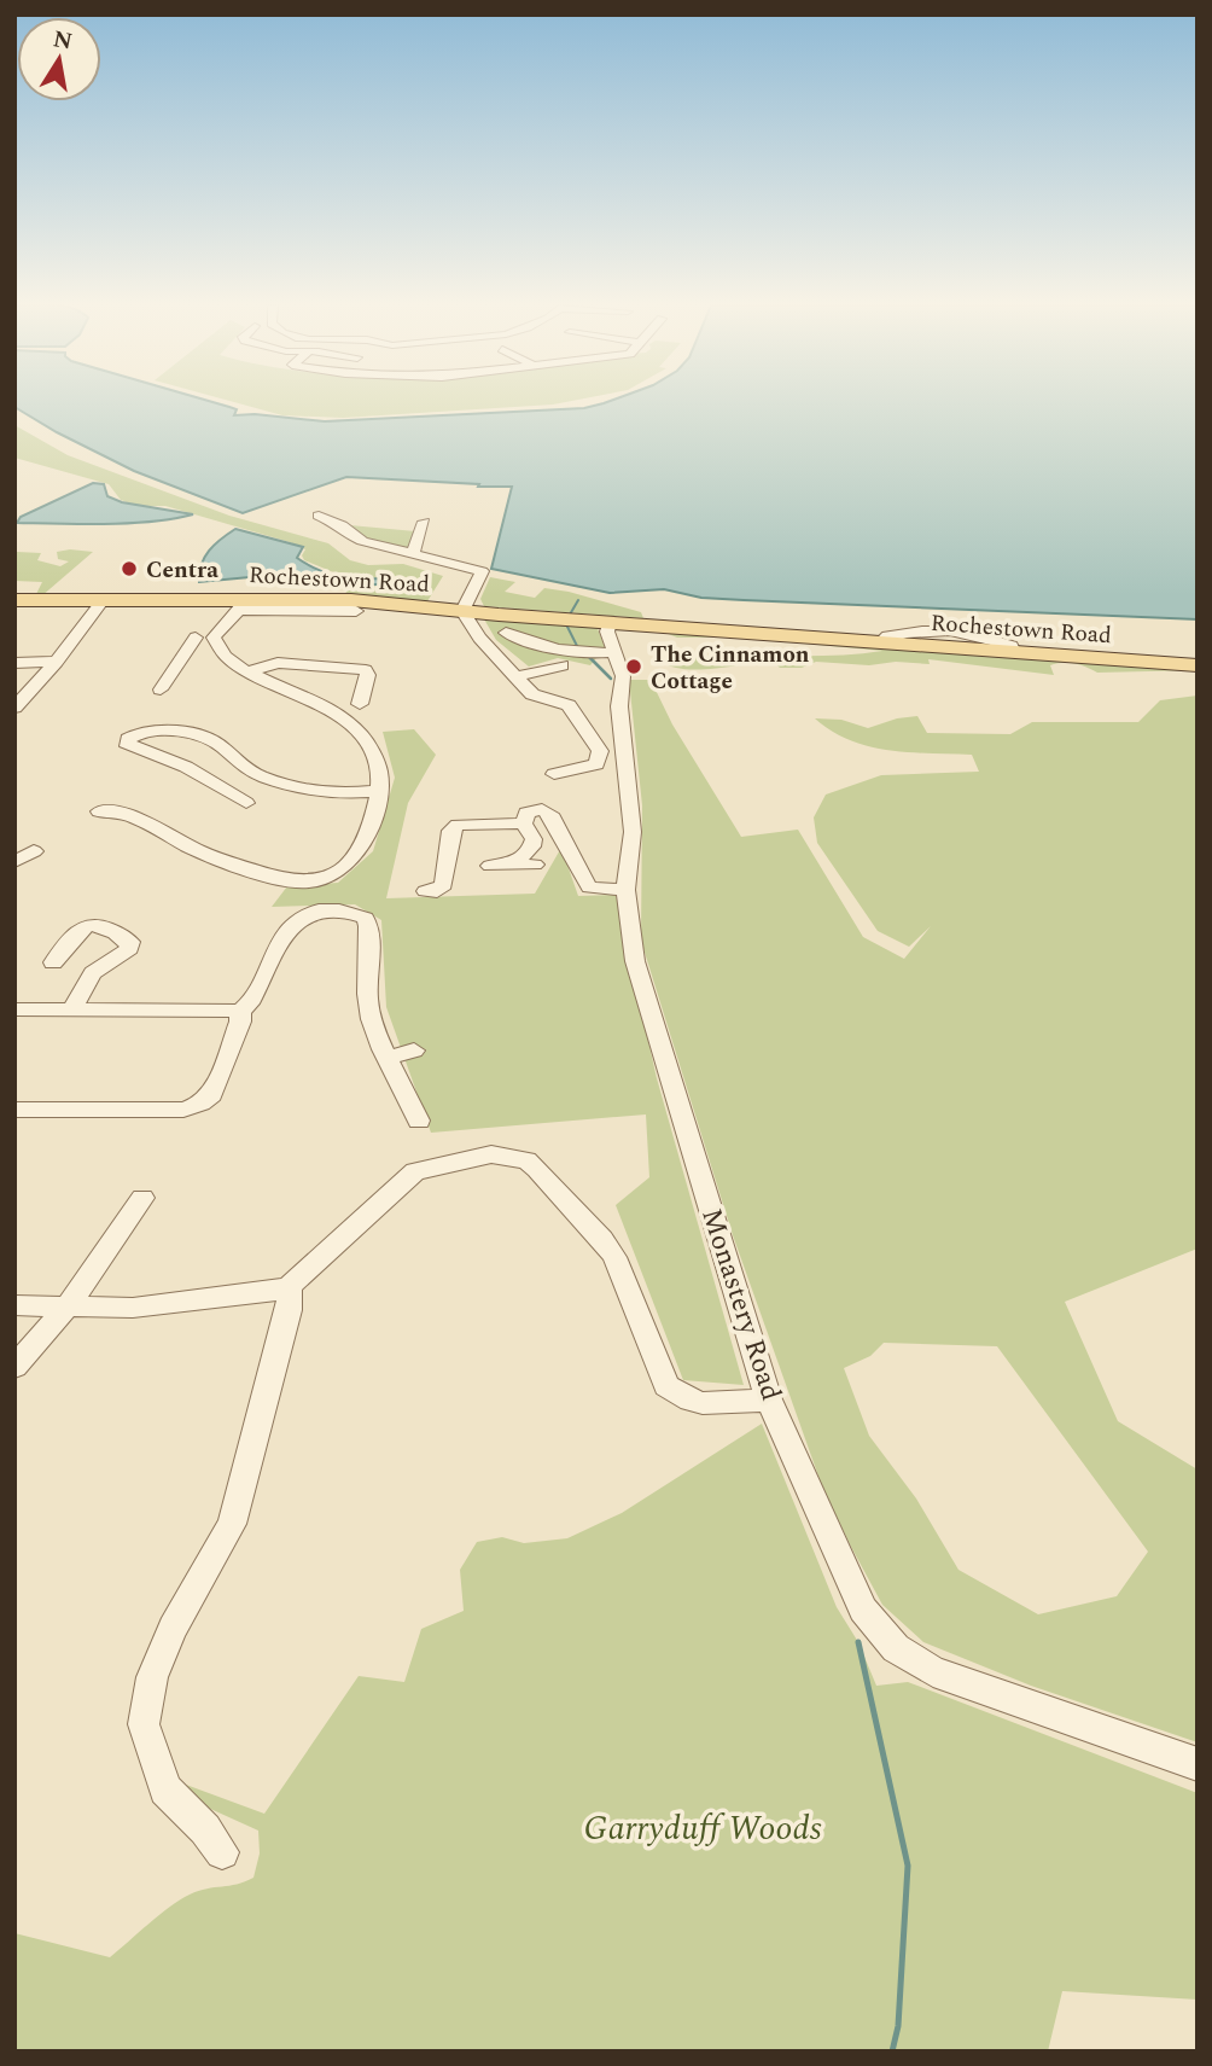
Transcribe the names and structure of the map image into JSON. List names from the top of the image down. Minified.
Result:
{"streets":{"main road":["Rochestown Road"],"street":["Monastery Road"]},"crossings":[["Rochestown Road","Monastery Road"]],"parks":["Garryduff Woods"],"places":["Centra","The Cinnamon Cottage"],"north":"top"}
